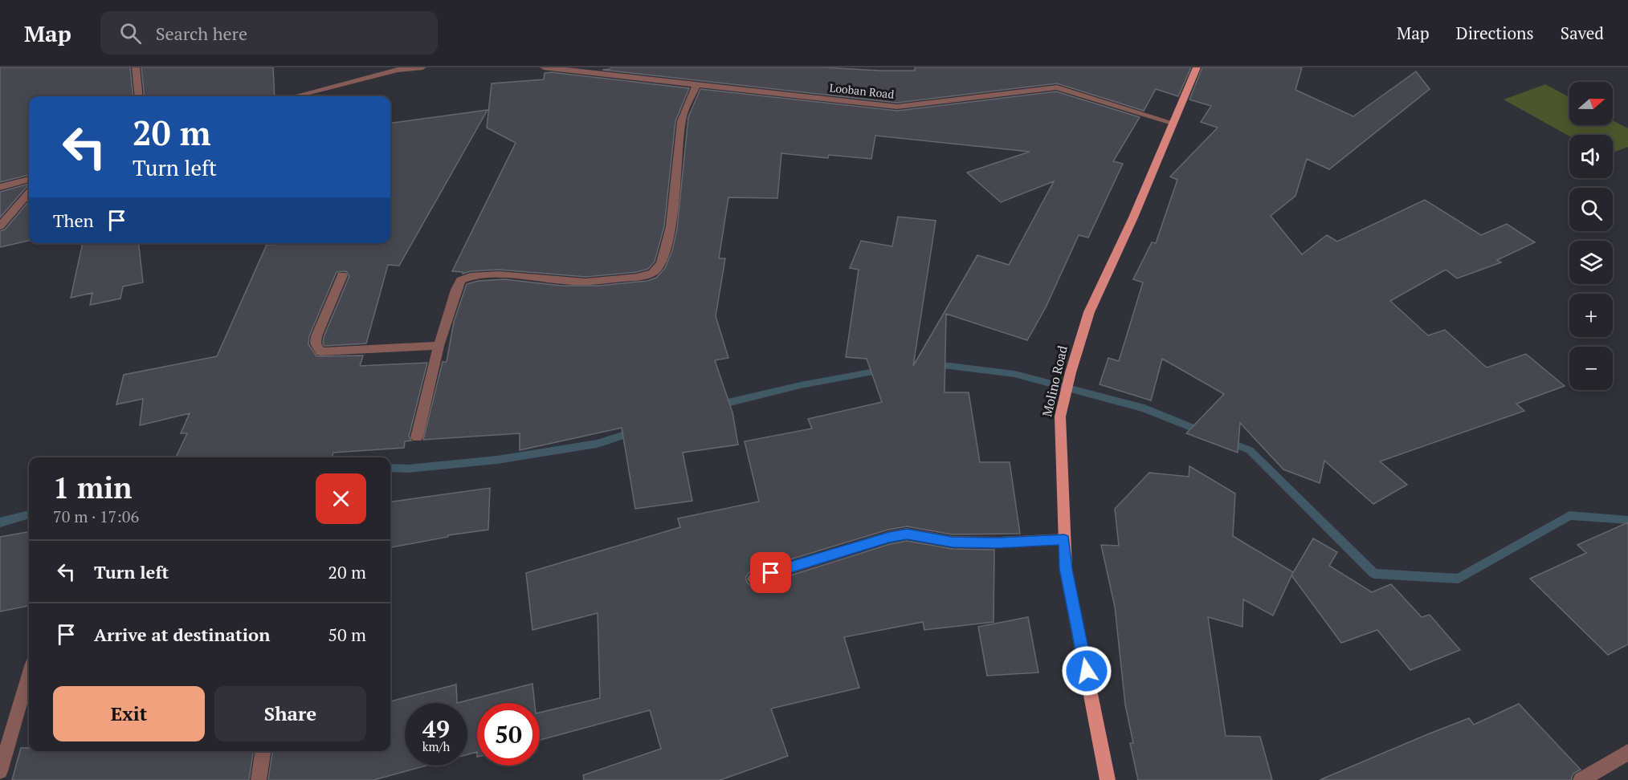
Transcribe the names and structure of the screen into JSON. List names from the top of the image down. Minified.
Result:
{"streets":{"main road":["Molino Road"],"street":["Looban Road"]},"crossings":[["Looban Road","Molino Road"]],"north":"right","page":{"header":"Map","search":"Search here","nav":["Map","Directions","Saved"],"map_buttons":["+","−"],"turn":["20 m","Turn left"],"then":"Then","heading":["1 min","70 m · 17:06"],"list":[{"name":"Turn left","value":"20 m"},{"name":"Arrive at destination","value":"50 m"}],"buttons":["Exit","Share"],"speed":"49 km/h","limit":"50"}}
